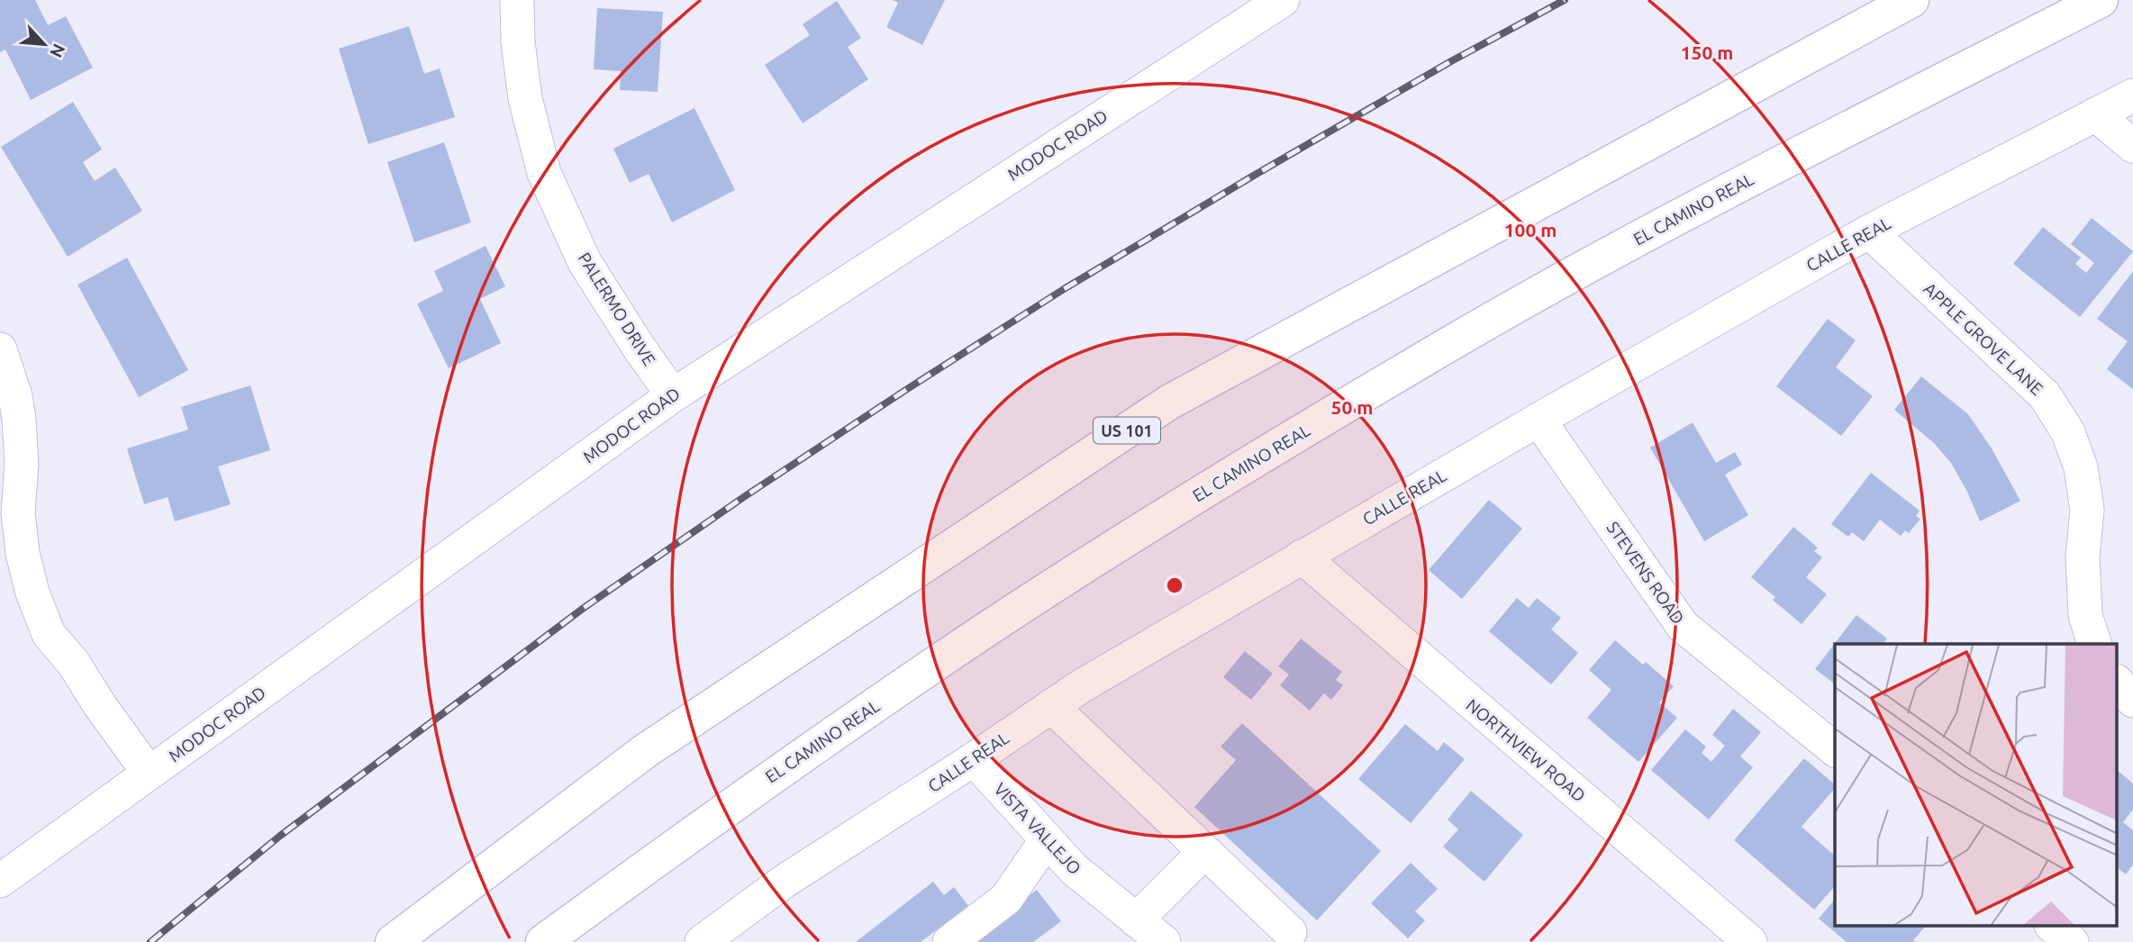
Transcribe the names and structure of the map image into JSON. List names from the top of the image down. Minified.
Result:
{"streets":{"highway":["EL CAMINO REAL","US 101"],"street":["MODOC ROAD","CALLE REAL","PALERMO DRIVE","APPLE GROVE LANE","STEVENS ROAD","NORTHVIEW ROAD","VISTA VALLEJO"]},"crossings":[["MODOC ROAD","PALERMO DRIVE"],["CALLE REAL","APPLE GROVE LANE"],["CALLE REAL","STEVENS ROAD"],["CALLE REAL","NORTHVIEW ROAD"],["CALLE REAL","VISTA VALLEJO"]],"north":"bottom right","rings":["150 m","100 m","50 m"]}
